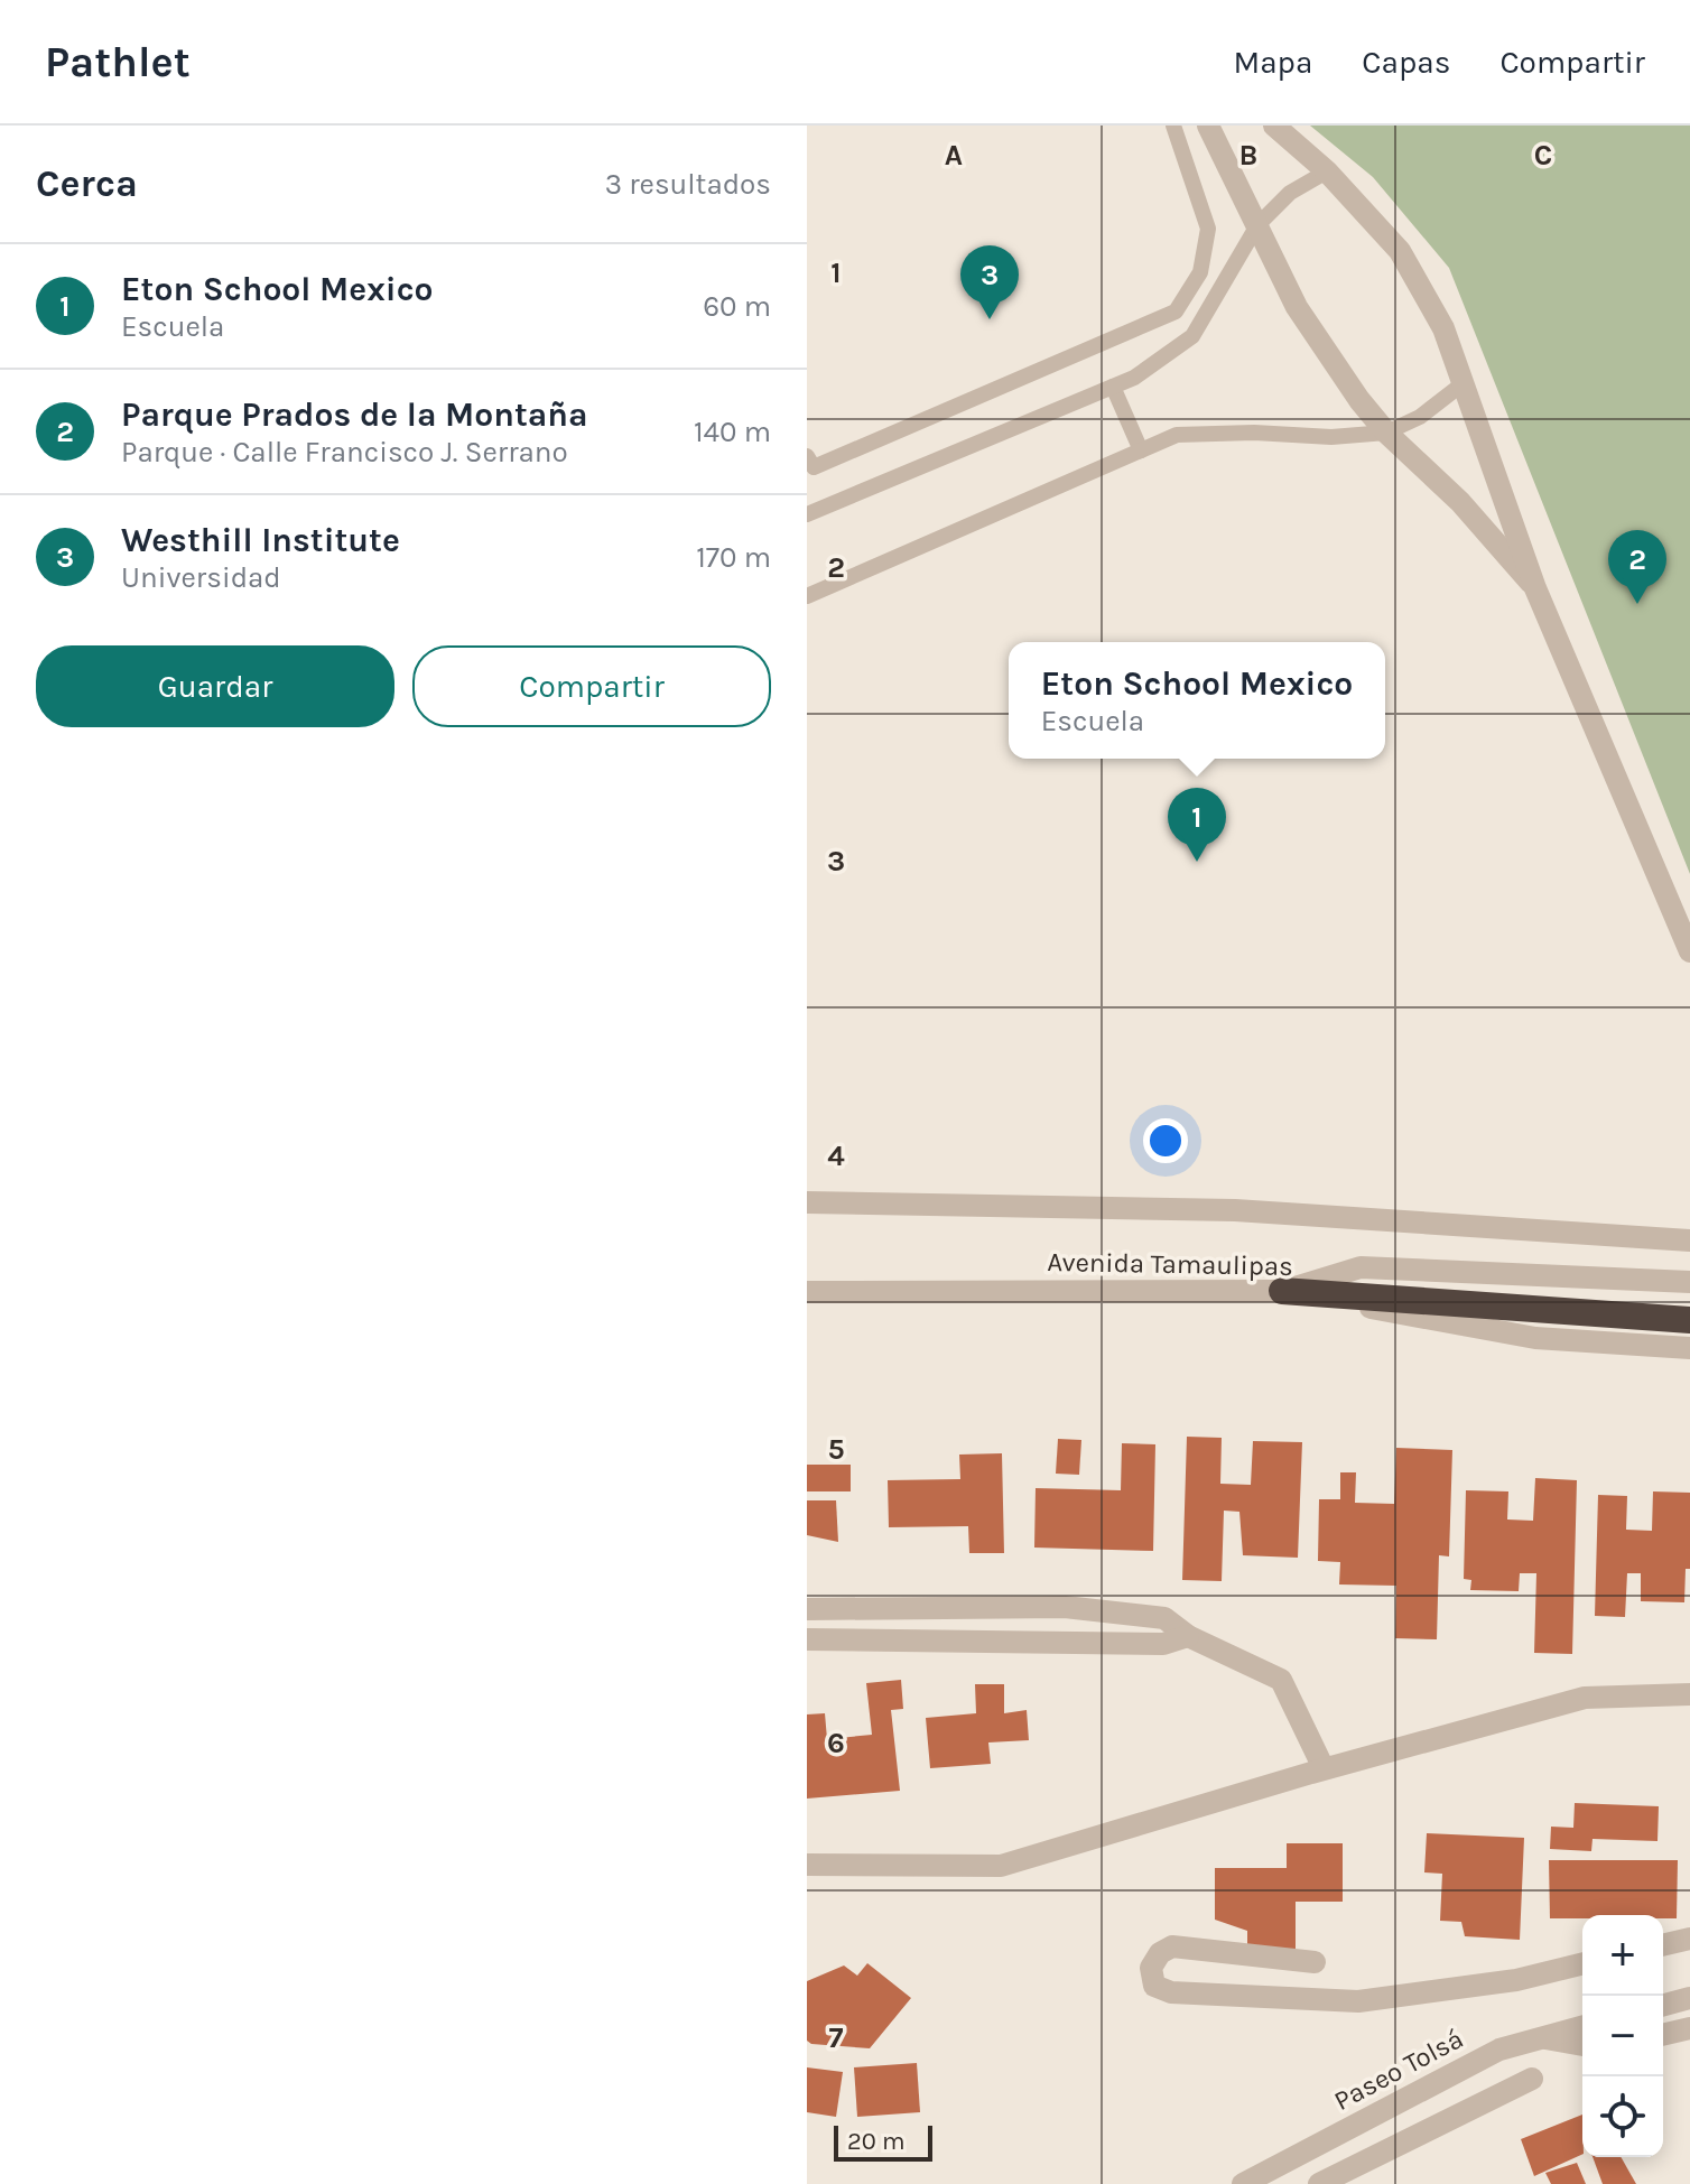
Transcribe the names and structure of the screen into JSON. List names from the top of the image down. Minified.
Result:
{"streets":{"street":["Avenida Tamaulipas","Paseo Tolsá"]},"scale_bar":"20 m","page":{"header":"Pathlet","nav":["Mapa","Capas","Compartir"],"heading":["Cerca","3 resultados"],"list":[{"mark":"1","name":"Eton School Mexico","note":"Escuela","value":"60 m"},{"mark":"2","name":"Parque Prados de la Montaña","note":"Parque · Calle Francisco J. Serrano","value":"140 m"},{"mark":"3","name":"Westhill Institute","note":"Universidad","value":"170 m"}],"pins":["3","2","1"],"buttons":["Guardar","Compartir"],"popup":["Eton School Mexico","Escuela"],"map_buttons":["+","−"],"scale":"20 m"},"grid":{"columns":["A","B","C"],"rows":["1","2","3","4","5","6","7"]}}
